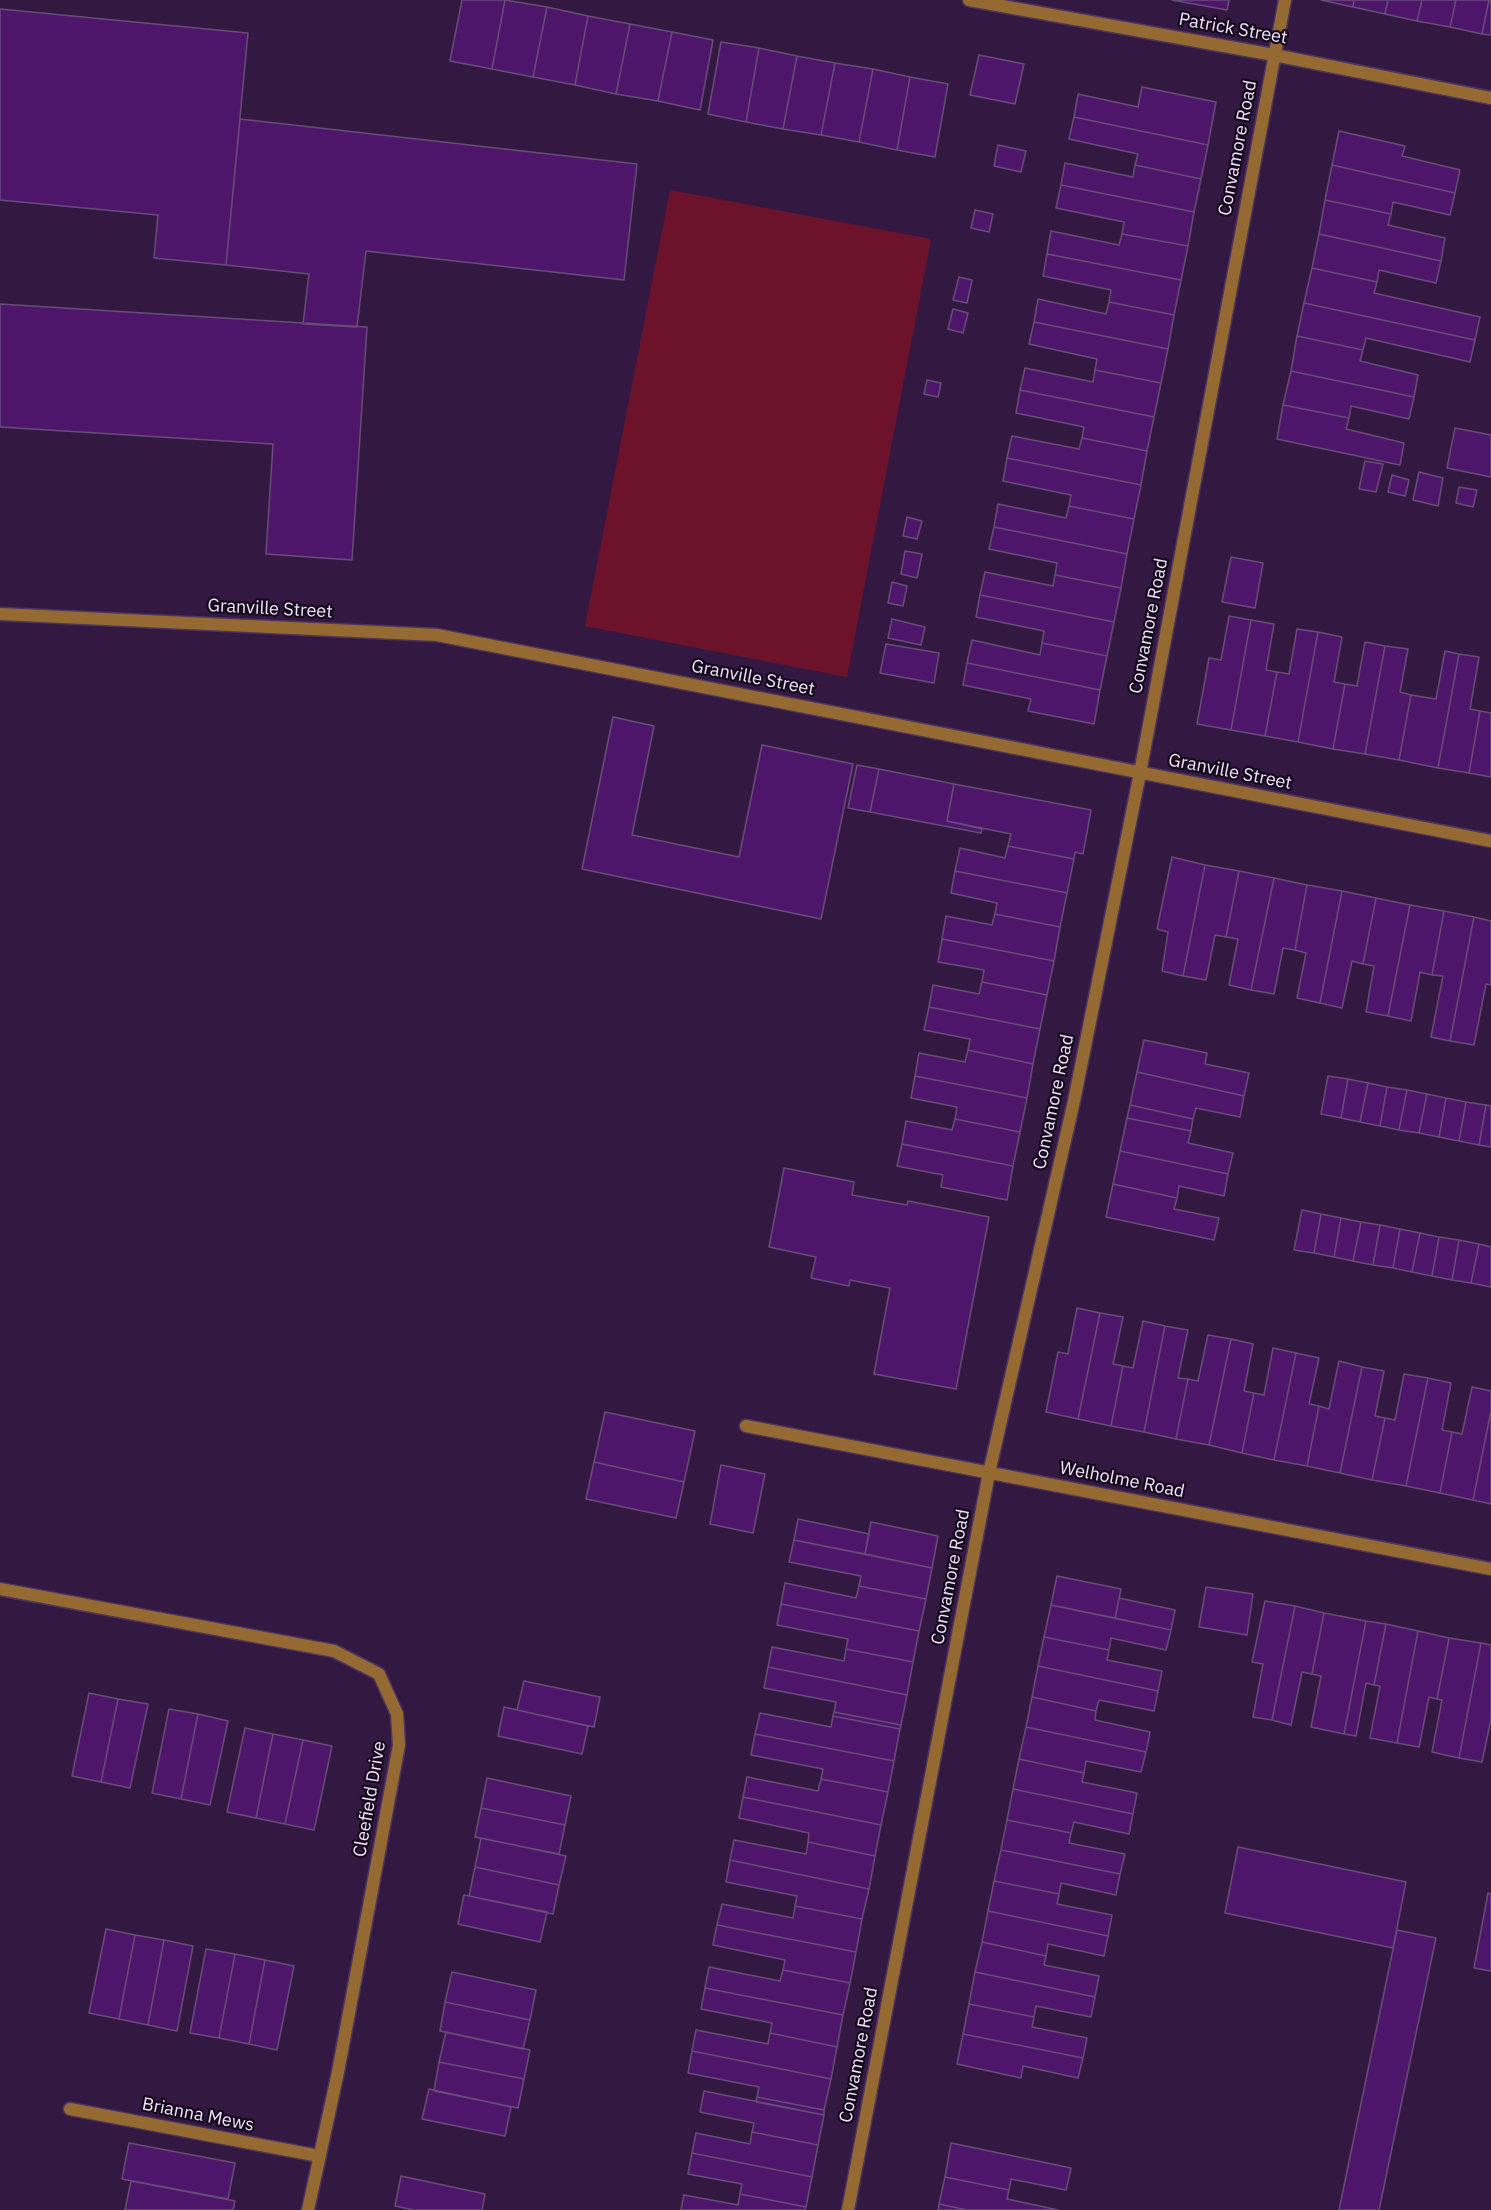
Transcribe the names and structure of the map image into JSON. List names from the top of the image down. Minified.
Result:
{"streets":{"street":["Patrick Street","Convamore Road","Granville Street","Welholme Road","Cleefield Drive","Brianna Mews"]},"crossings":[["Patrick Street","Convamore Road"],["Convamore Road","Granville Street"],["Convamore Road","Welholme Road"],["Cleefield Drive","Brianna Mews"]]}
